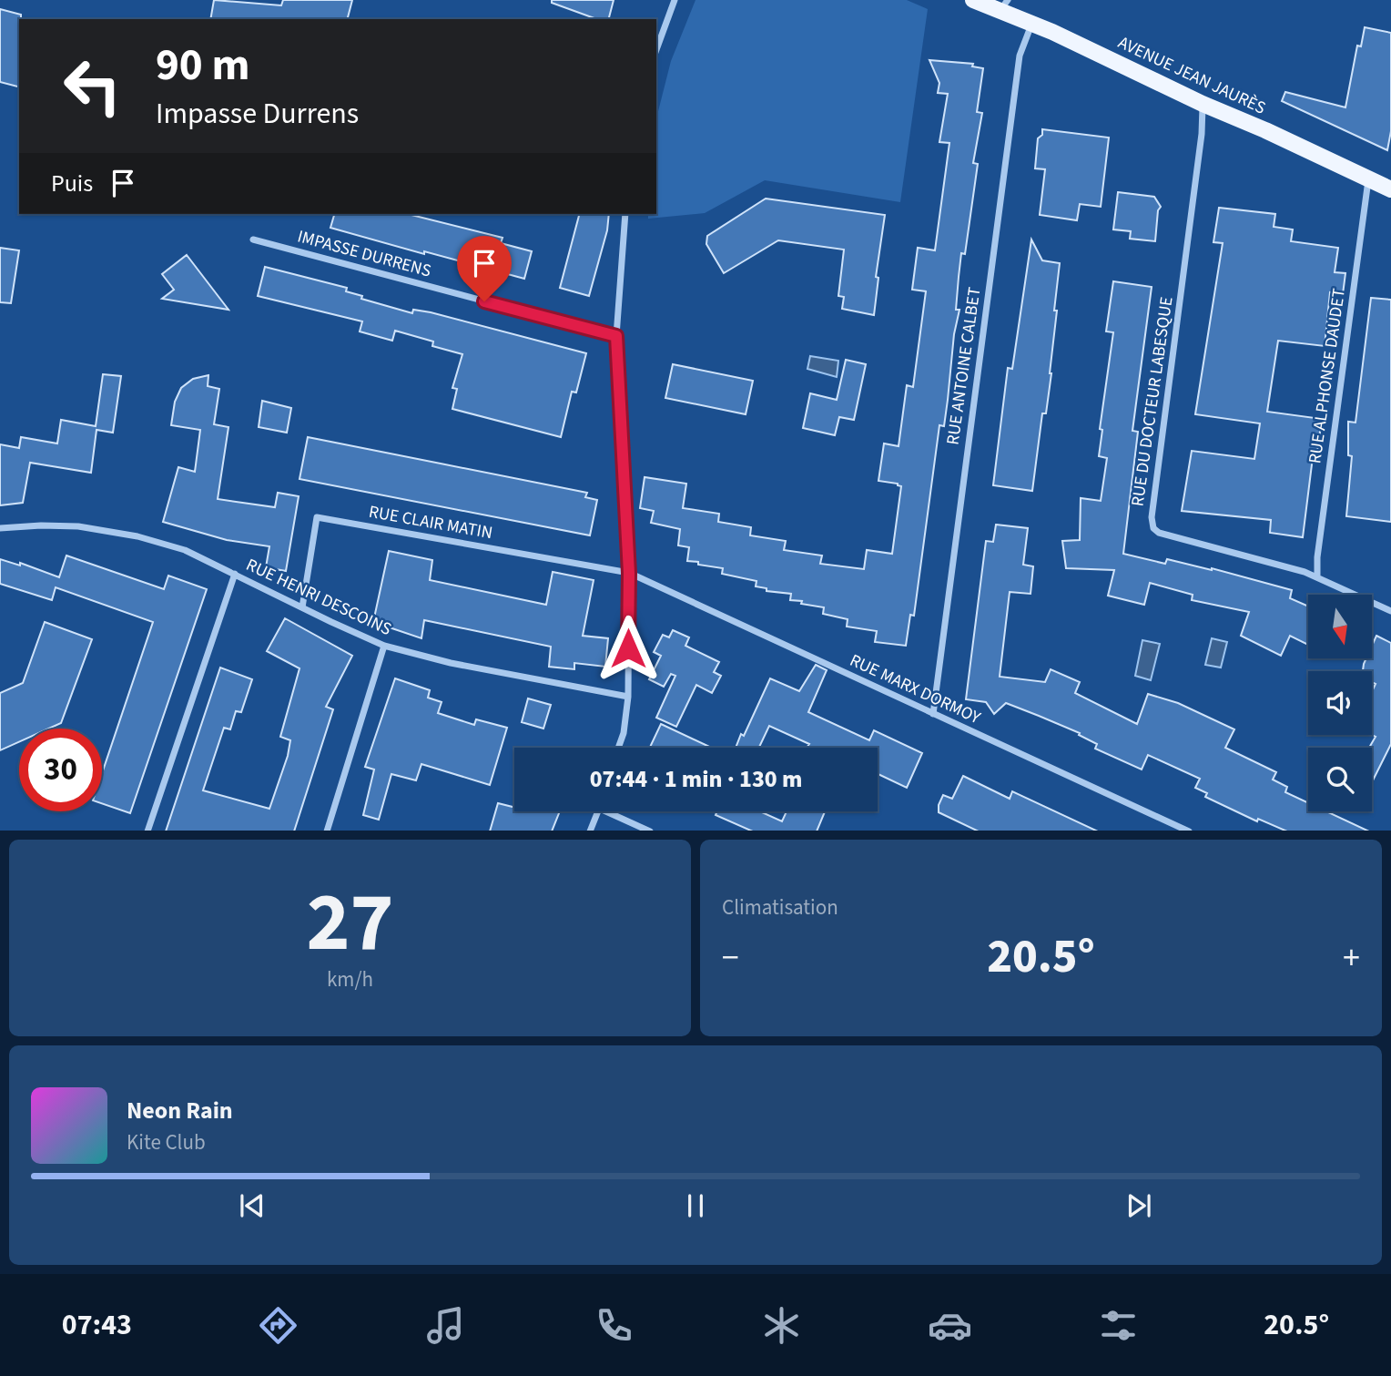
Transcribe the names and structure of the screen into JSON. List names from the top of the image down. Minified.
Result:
{"streets":{"main road":["AVENUE JEAN JAURÈS"],"street":["IMPASSE DURRENS","RUE ANTOINE CALBET","RUE ALPHONSE DAUDET","RUE DU DOCTEUR LABESQUE","RUE CLAIR MATIN","RUE HENRI DESCOINS","RUE MARX DORMOY"]},"crossings":[["AVENUE JEAN JAURÈS","RUE ANTOINE CALBET"],["AVENUE JEAN JAURÈS","RUE ALPHONSE DAUDET"],["AVENUE JEAN JAURÈS","RUE DU DOCTEUR LABESQUE"],["RUE ANTOINE CALBET","RUE MARX DORMOY"],["RUE ALPHONSE DAUDET","RUE DU DOCTEUR LABESQUE"],["RUE CLAIR MATIN","RUE HENRI DESCOINS"],["RUE CLAIR MATIN","RUE MARX DORMOY"]],"north":"bottom","page":{"turn":["90 m","Impasse Durrens"],"then":"Puis","limit":"30","trip":"07:44 · 1 min · 130 m","tile":[["27","km/h"],"Climatisation"],"heat":["−","20.5°","+"],"song":["Neon Rain","Kite Club"],"tabs":["07:43","20.5°"]}}
